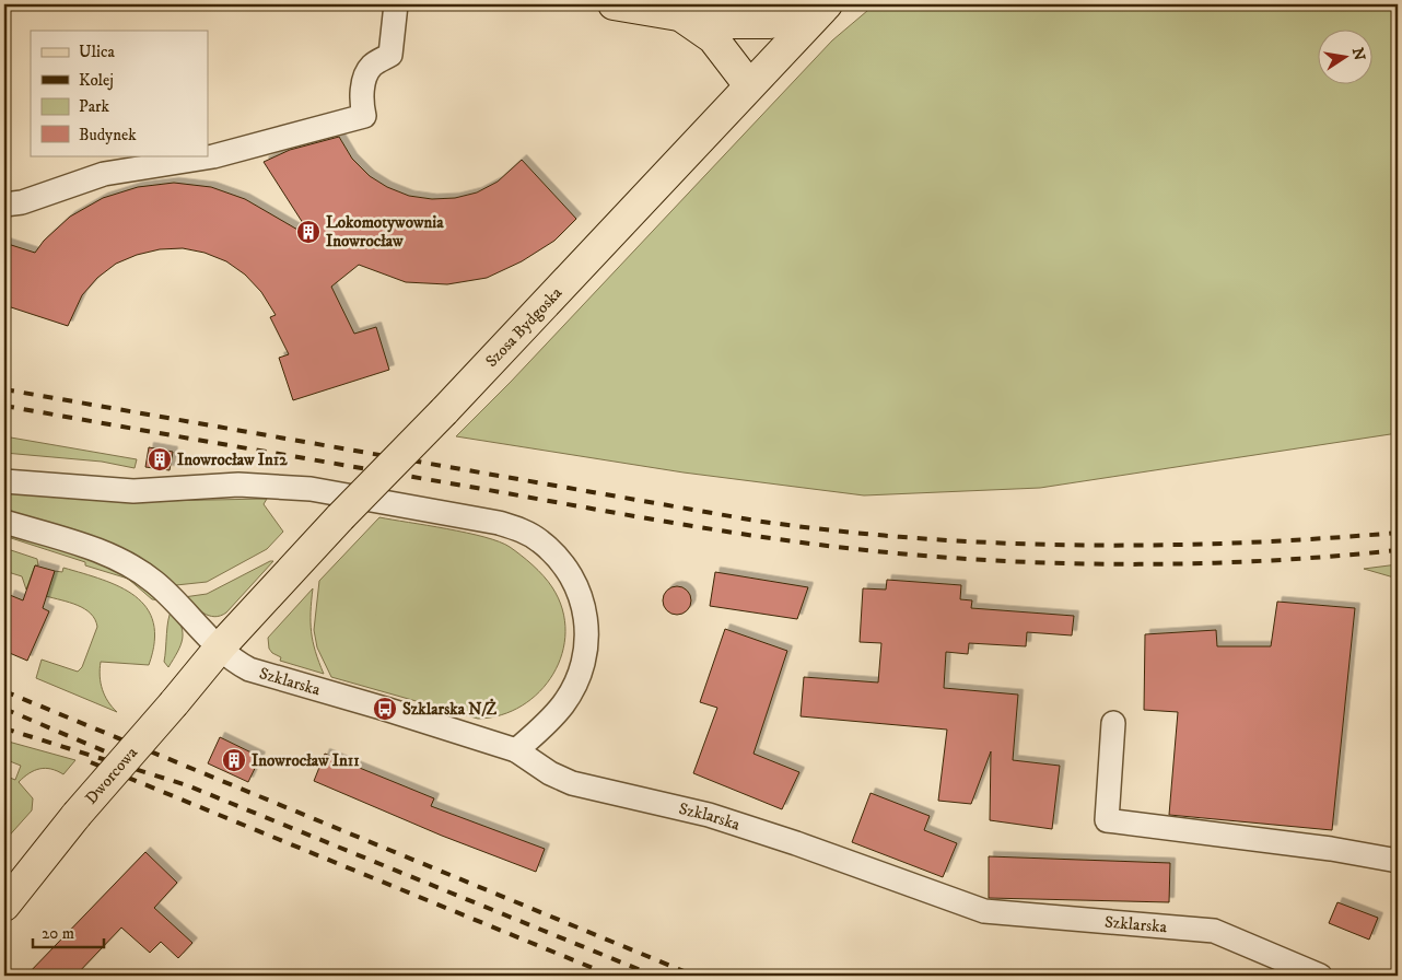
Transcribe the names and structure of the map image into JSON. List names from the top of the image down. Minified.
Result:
{"streets":{"main road":["Szosa Bydgoska","Dworcowa"],"street":["Szklarska"]},"crossings":[["Szosa Bydgoska","Szklarska"],["Szosa Bydgoska","Dworcowa"],["Szklarska","Dworcowa"]],"places":{"building":["Lokomotywownia Inowrocław","Inowrocław In12","Inowrocław In11"],"bus stop":["Szklarska N/Ż"]},"legend":["Ulica","Kolej","Park","Budynek"],"scale_bar":"20 m","north":"right"}
